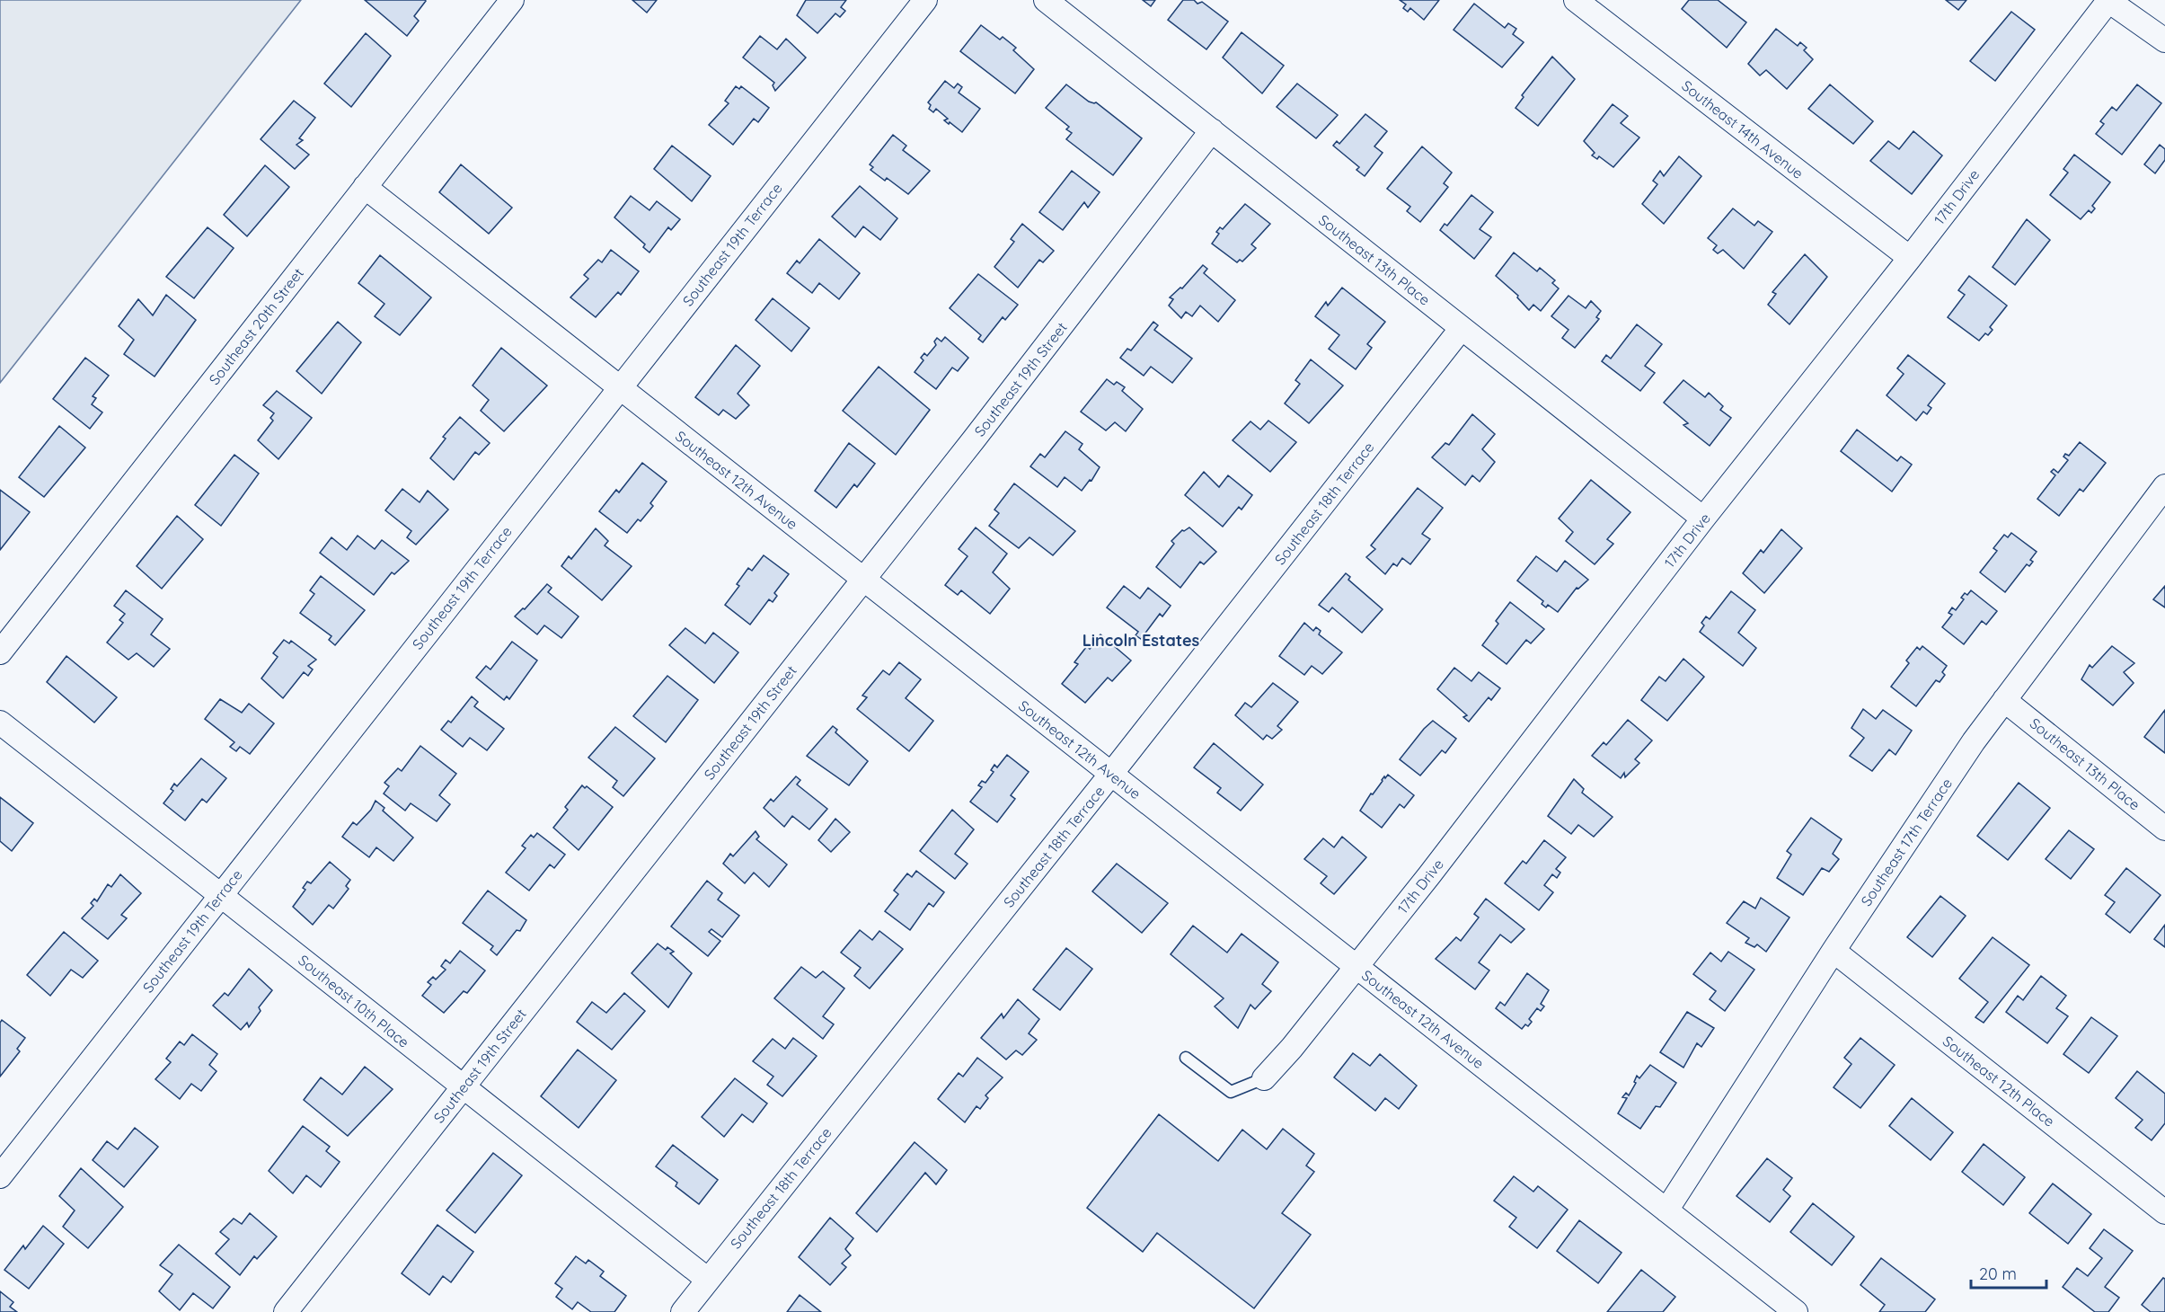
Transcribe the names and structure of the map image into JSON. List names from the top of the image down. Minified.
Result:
{"streets":{"street":["Southeast 14th Avenue","17th Drive","Southeast 19th Terrace","Southeast 13th Place","Southeast 20th Street","Southeast 19th Street","Southeast 12th Avenue","Southeast 18th Terrace","Southeast 17th Terrace","Southeast 10th Place","Southeast 12th Place"]},"crossings":[["Southeast 14th Avenue","17th Drive"],["17th Drive","Southeast 13th Place"],["17th Drive","Southeast 12th Avenue"],["Southeast 19th Terrace","Southeast 12th Avenue"],["Southeast 19th Terrace","Southeast 10th Place"],["Southeast 13th Place","Southeast 19th Street"],["Southeast 13th Place","Southeast 18th Terrace"],["Southeast 13th Place","Southeast 17th Terrace"],["Southeast 20th Street","Southeast 12th Avenue"],["Southeast 19th Street","Southeast 12th Avenue"],["Southeast 19th Street","Southeast 10th Place"],["Southeast 12th Avenue","Southeast 18th Terrace"],["Southeast 12th Avenue","Southeast 17th Terrace"],["Southeast 18th Terrace","Southeast 10th Place"],["Southeast 17th Terrace","Southeast 12th Place"]],"districts":["Lincoln Estates"],"scale_bar":"20 m"}
